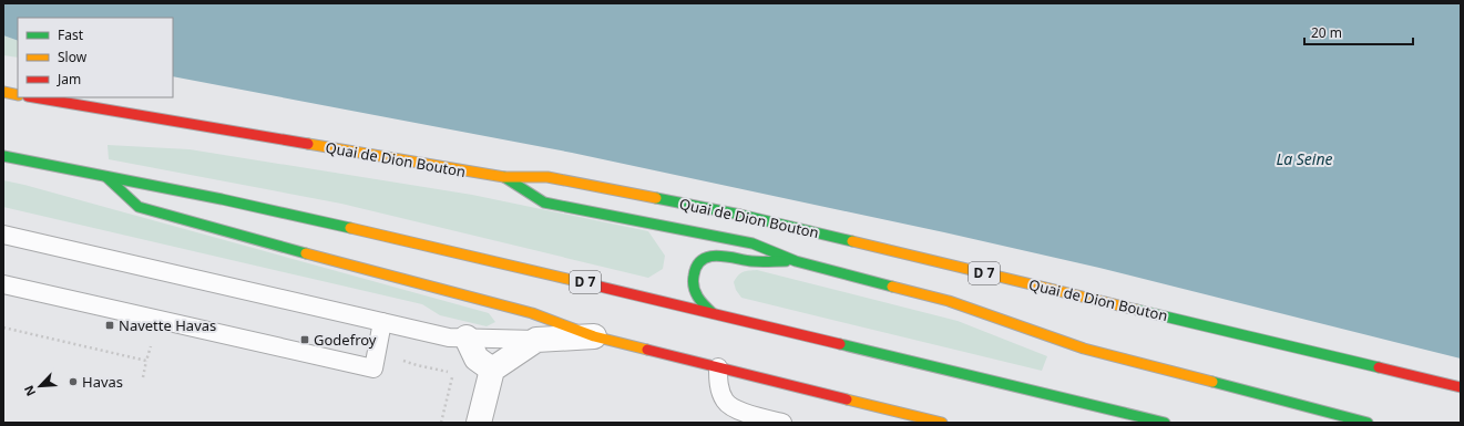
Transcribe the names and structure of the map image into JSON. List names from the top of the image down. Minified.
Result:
{"streets":{"main road":["Quai de Dion Bouton","D 7"]},"water":["La Seine"],"places":{"transit":["Navette Havas","Godefroy"],"other":["Havas"]},"legend":["Fast","Slow","Jam"],"scale_bar":"20 m","north":"bottom left"}
